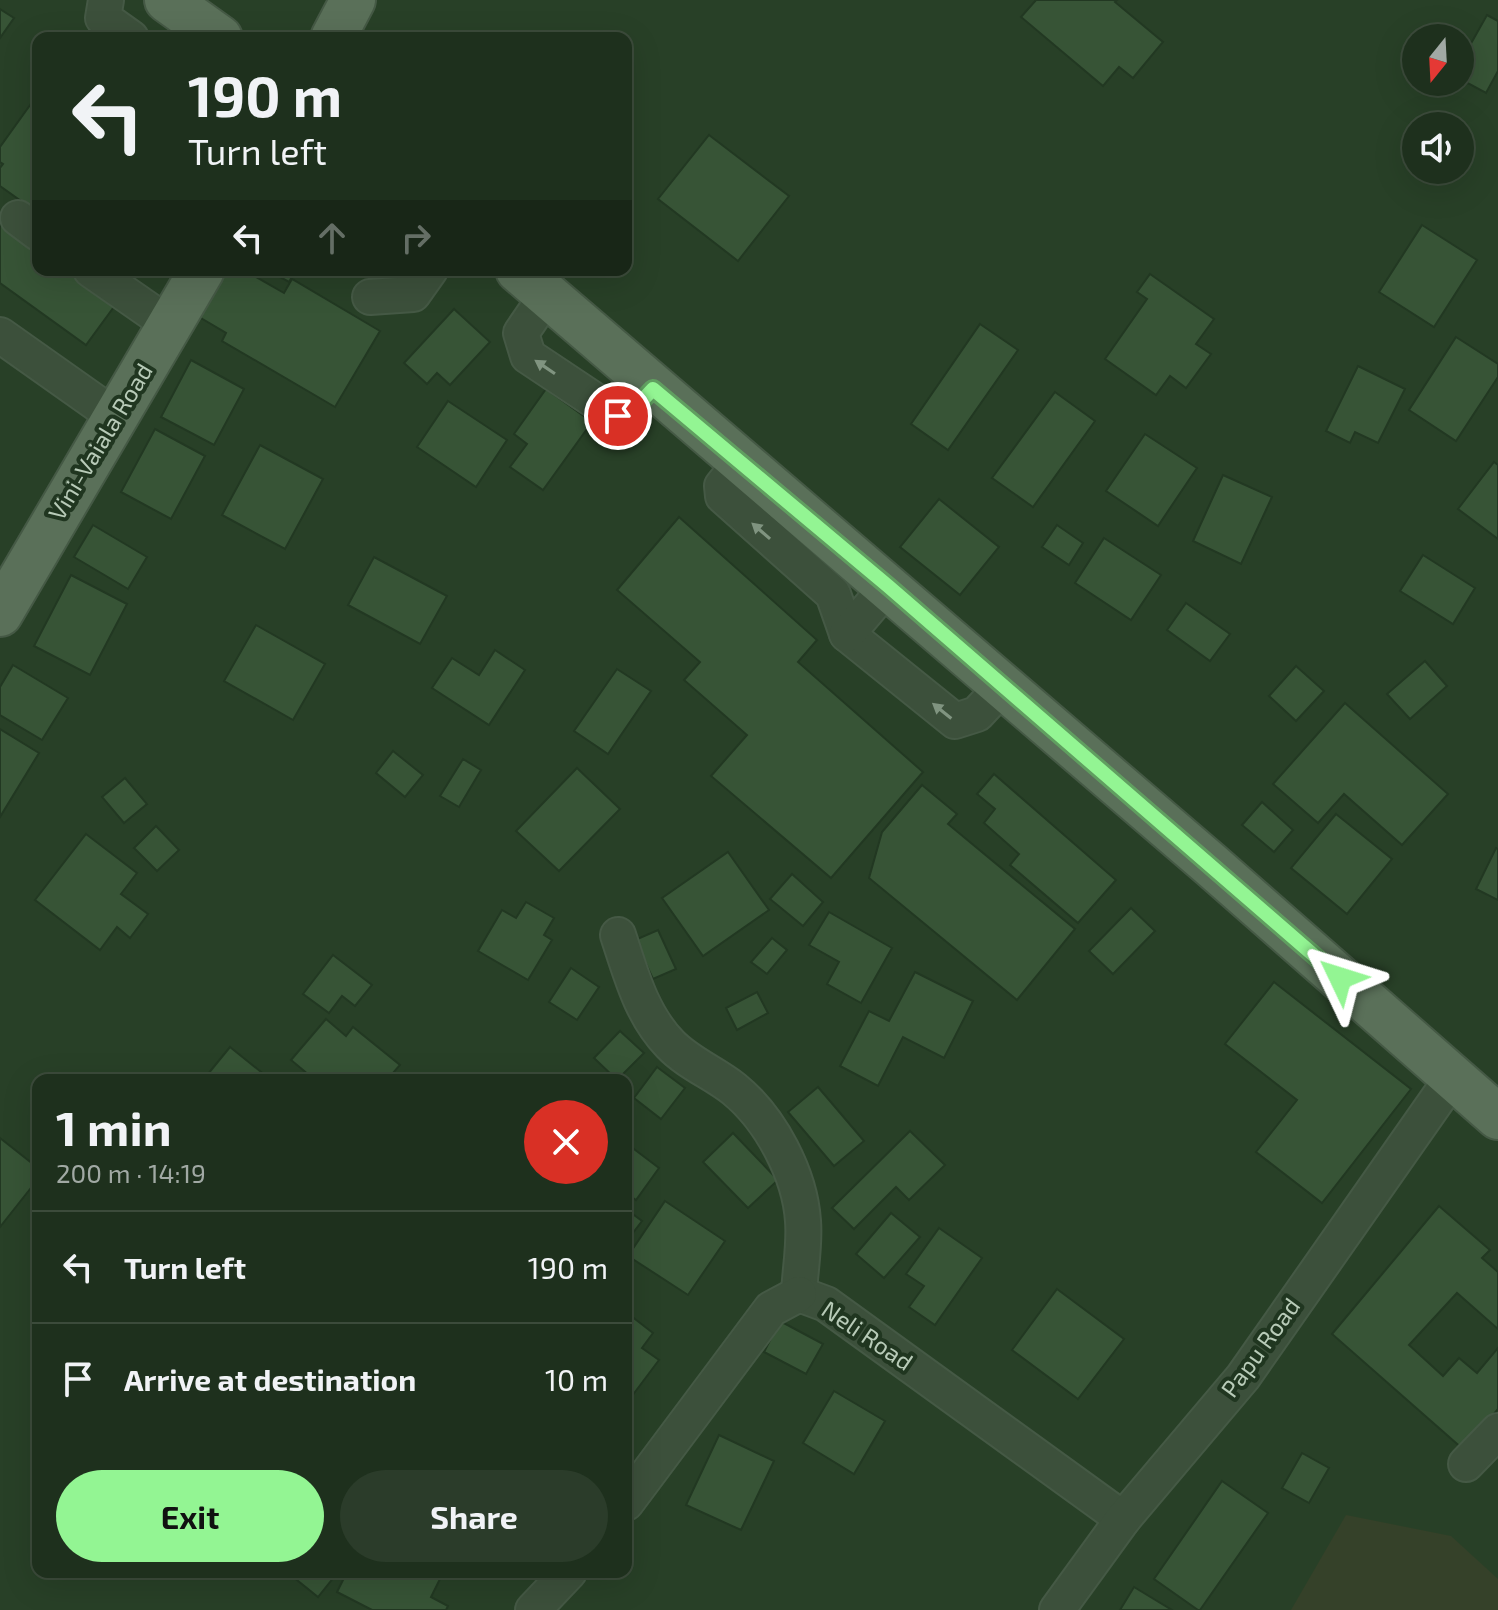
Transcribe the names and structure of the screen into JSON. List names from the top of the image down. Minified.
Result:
{"streets":{"main road":["Vini-Vaiala Road"],"street":["Neli Road","Papu Road"]},"crossings":[["Neli Road","Papu Road"]],"north":"bottom","page":{"turn":["190 m","Turn left"],"heading":["1 min","200 m · 14:19"],"list":[{"name":"Turn left","value":"190 m"},{"name":"Arrive at destination","value":"10 m"}],"buttons":["Exit","Share"]}}
